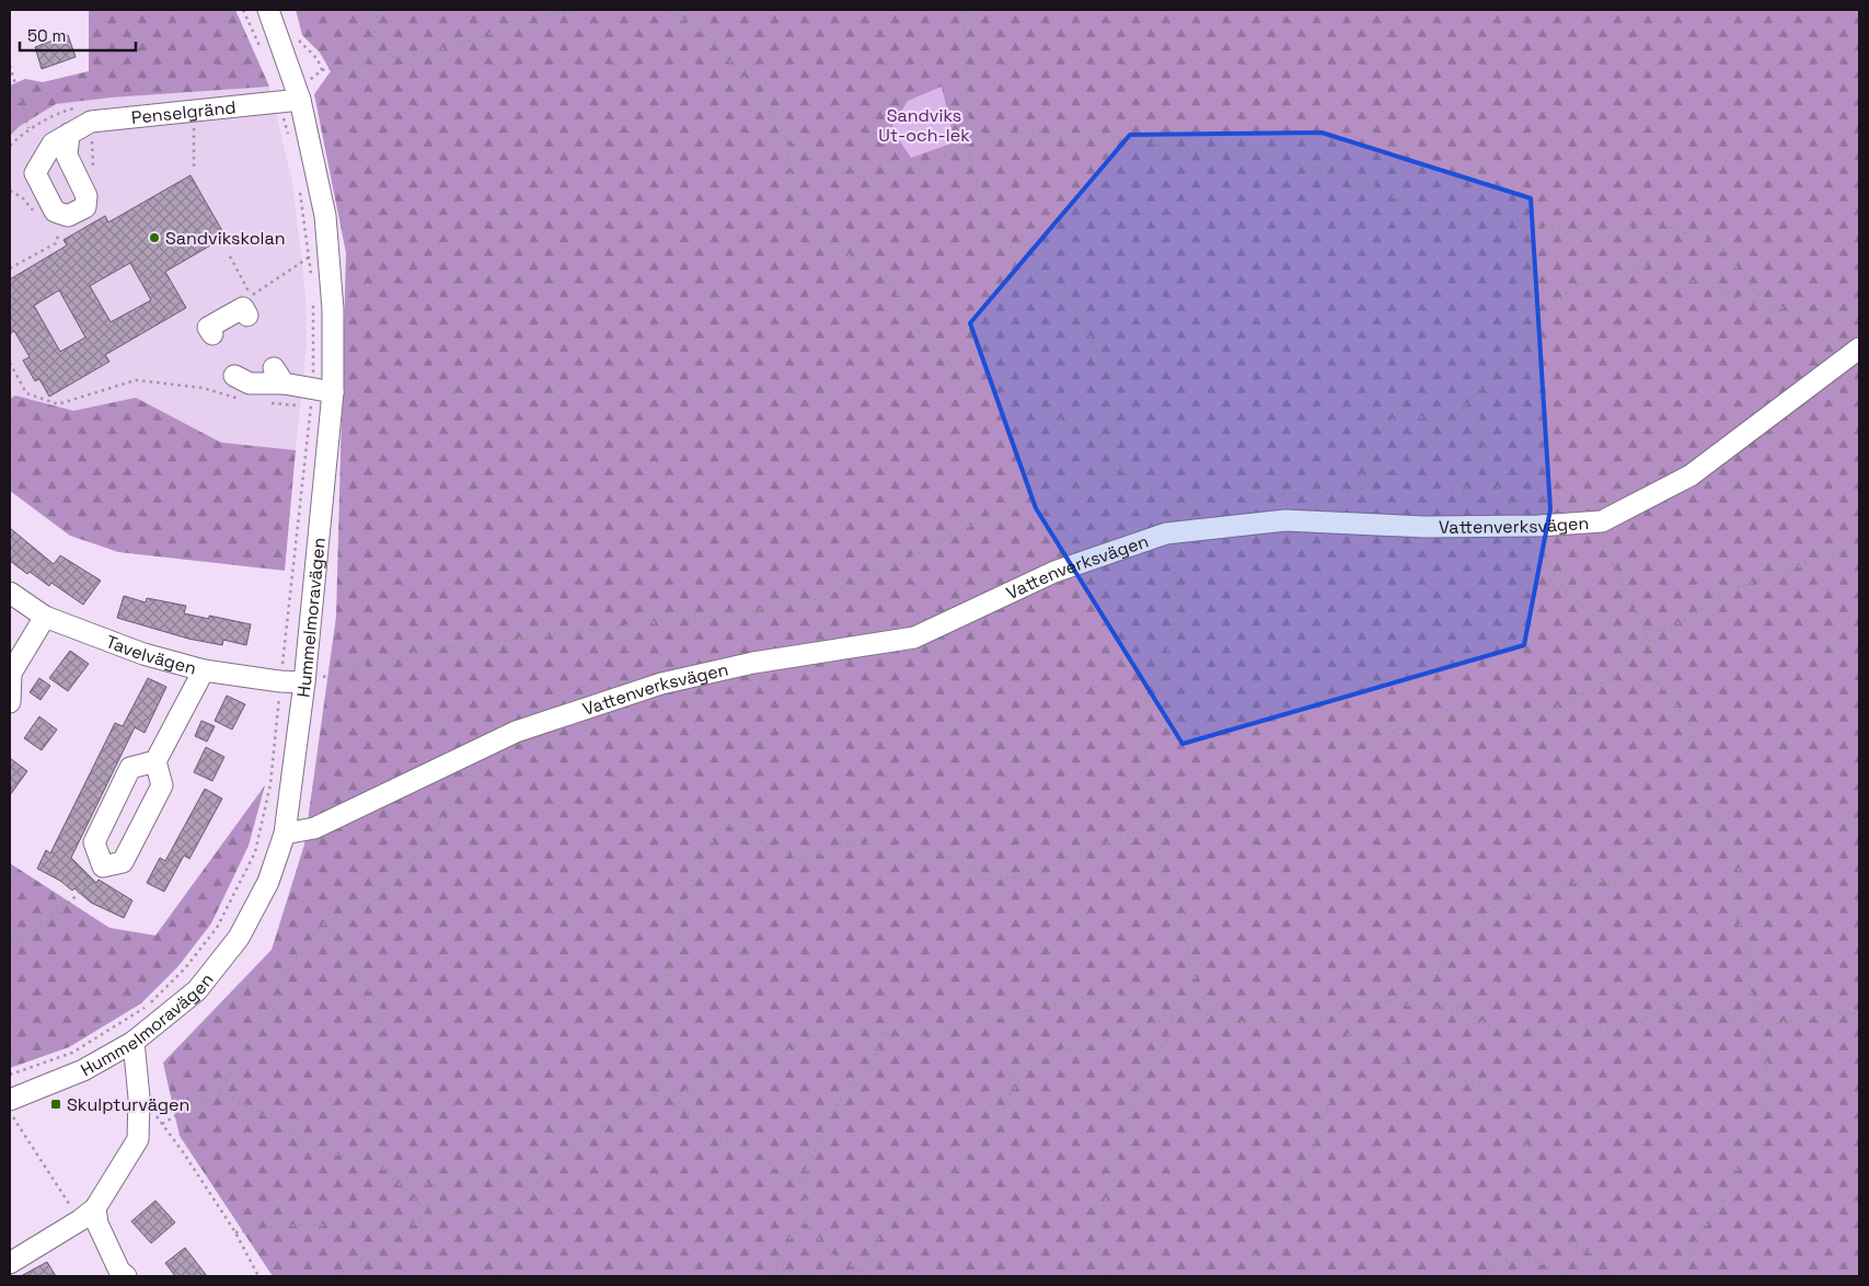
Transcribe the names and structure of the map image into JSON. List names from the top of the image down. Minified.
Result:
{"streets":{"street":["Penselgränd","Vattenverksvägen","Hummelmoravägen","Tavelvägen"]},"crossings":[["Penselgränd","Hummelmoravägen"],["Vattenverksvägen","Hummelmoravägen"],["Hummelmoravägen","Tavelvägen"]],"parks":["Sandviks Ut-och-lek"],"places":{"other":["Sandvikskolan"],"transit":["Skulpturvägen"]},"scale_bar":"50 m"}
